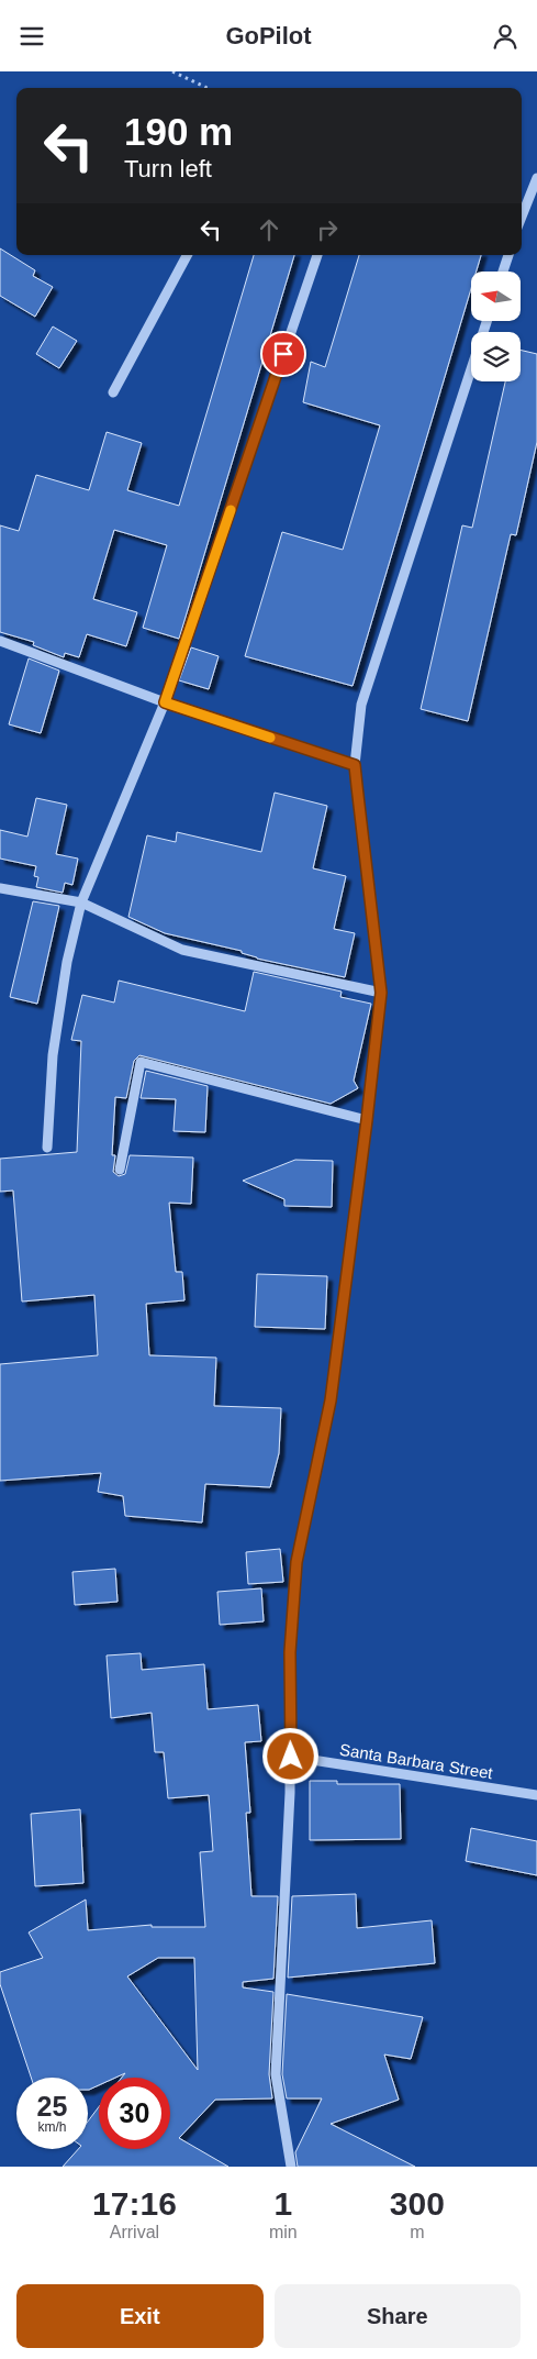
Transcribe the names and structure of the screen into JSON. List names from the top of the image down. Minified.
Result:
{"streets":{"street":["Santa Barbara Street"]},"north":"left","page":{"header":"GoPilot","turn":["190 m","Turn left"],"speed":"25 km/h","limit":"30","eta":["17:16","Arrival","1","min","300","m"],"buttons":["Exit","Share"]}}
